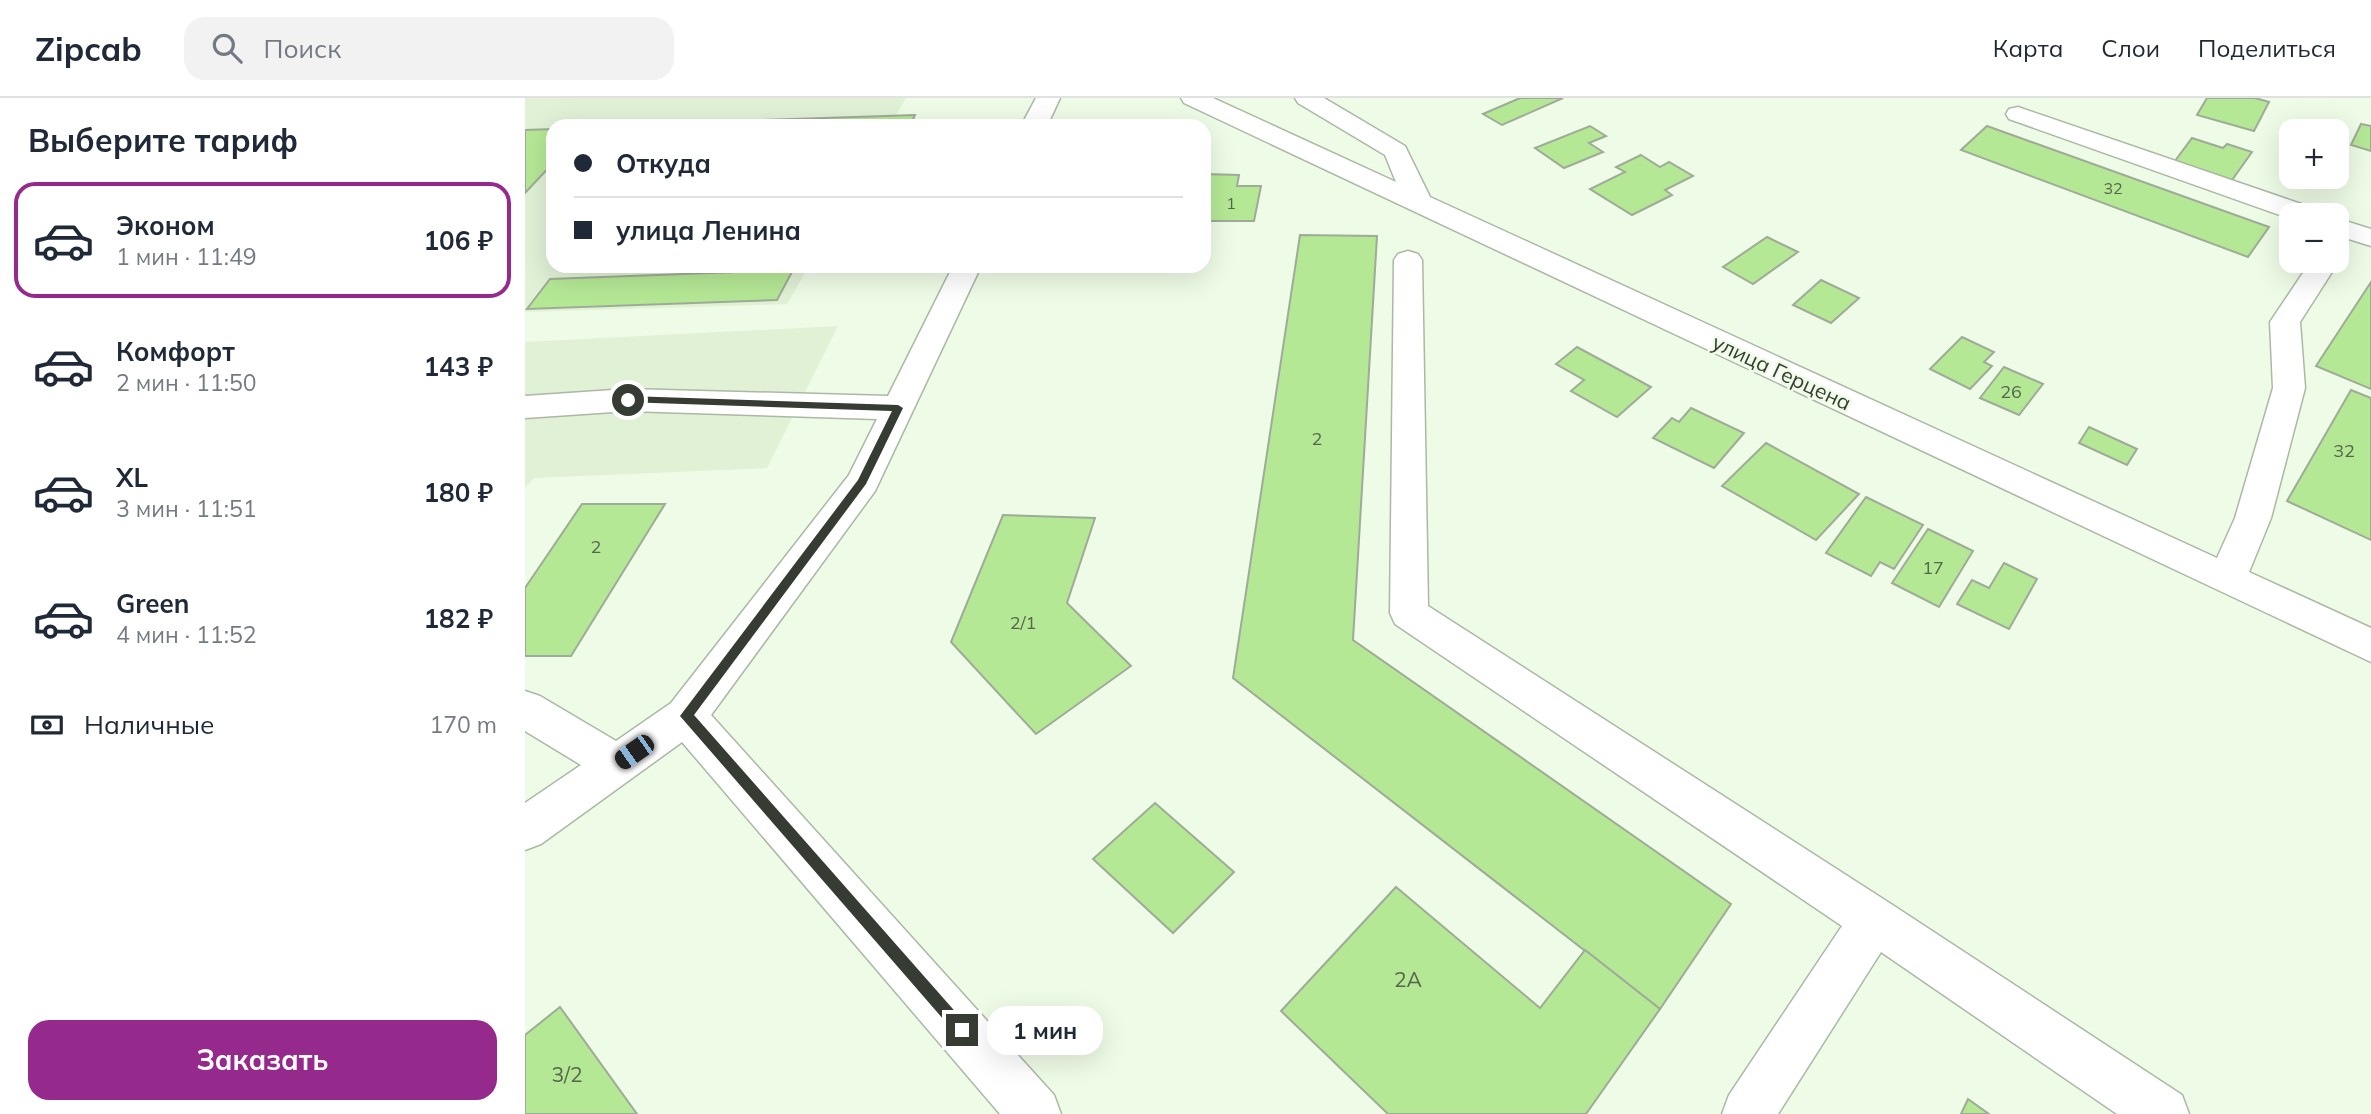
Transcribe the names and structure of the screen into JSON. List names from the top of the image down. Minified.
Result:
{"streets":{"street":["улица Герцена"]},"house_numbers":["32","1","26","2","32","2","17","2/1","2А","3/2"],"page":{"header":"Zipcab","search":"Поиск","nav":["Карта","Слои","Поделиться"],"heading":"Выберите тариф","map_buttons":["+","−"],"banner":["Откуда","улица Ленина"],"list":[{"name":"Эконом","note":"1 мин · 11:49","value":"106 ₽"},{"name":"Комфорт","note":"2 мин · 11:50","value":"143 ₽"},{"name":"XL","note":"3 мин · 11:51","value":"180 ₽"},{"name":"Green","note":"4 мин · 11:52","value":"182 ₽"}],"pay":["Наличные","170 m"],"buttons":"Заказать","bubble":"1 мин"}}
